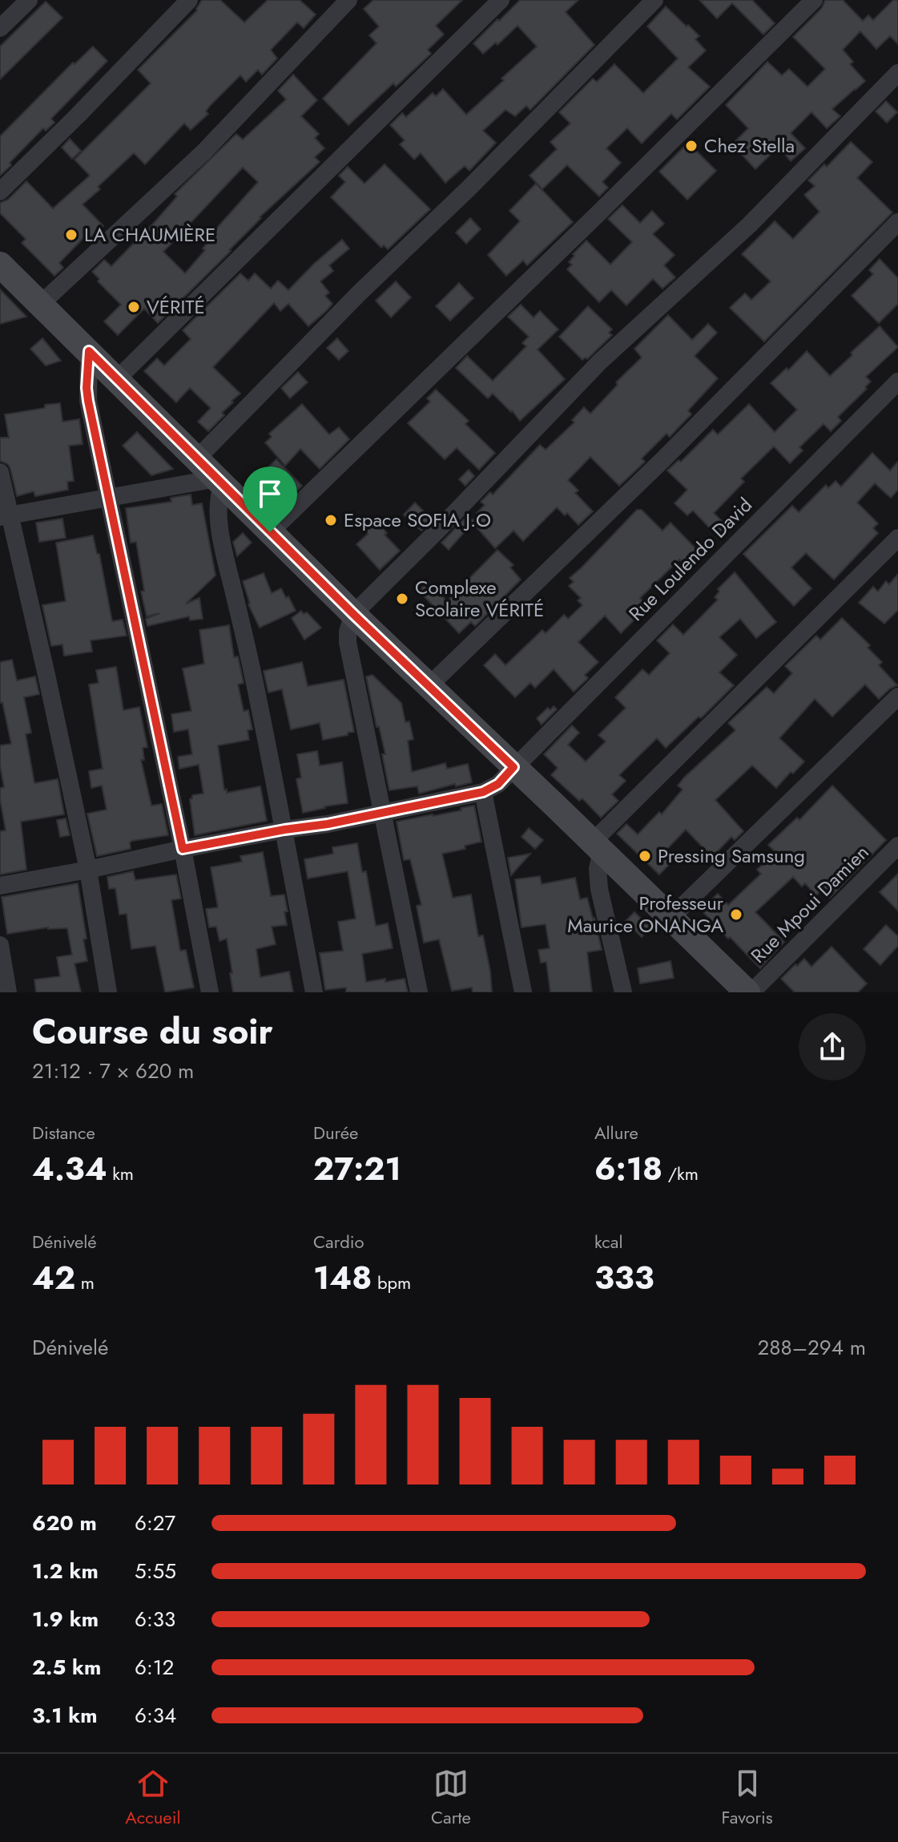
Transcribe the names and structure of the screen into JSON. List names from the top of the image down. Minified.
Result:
{"streets":{"street":["Rue Loulendo David","Rue Mpoui Damien"]},"places":["Chez Stella","LA CHAUMIÈRE","VÉRITÉ","Espace SOFIA J.O","Complexe Scolaire VÉRITÉ","Pressing Samsung","Professeur Maurice ONANGA"],"page":{"heading":["Course du soir","21:12 · 7 × 620 m"],"stats":[["Distance","4.34 km"],["Durée","27:21"],["Allure","6:18 /km"],["Dénivelé","42 m"],["Cardio","148 bpm"],["kcal","333"]],"chart":["Dénivelé","288–294 m"],"list":[{"name":"620 m","note":"6:27"},{"name":"1.2 km","note":"5:55"},{"name":"1.9 km","note":"6:33"},{"name":"2.5 km","note":"6:12"},{"name":"3.1 km","note":"6:34"}],"tabs":["Accueil","Carte","Favoris"]}}
